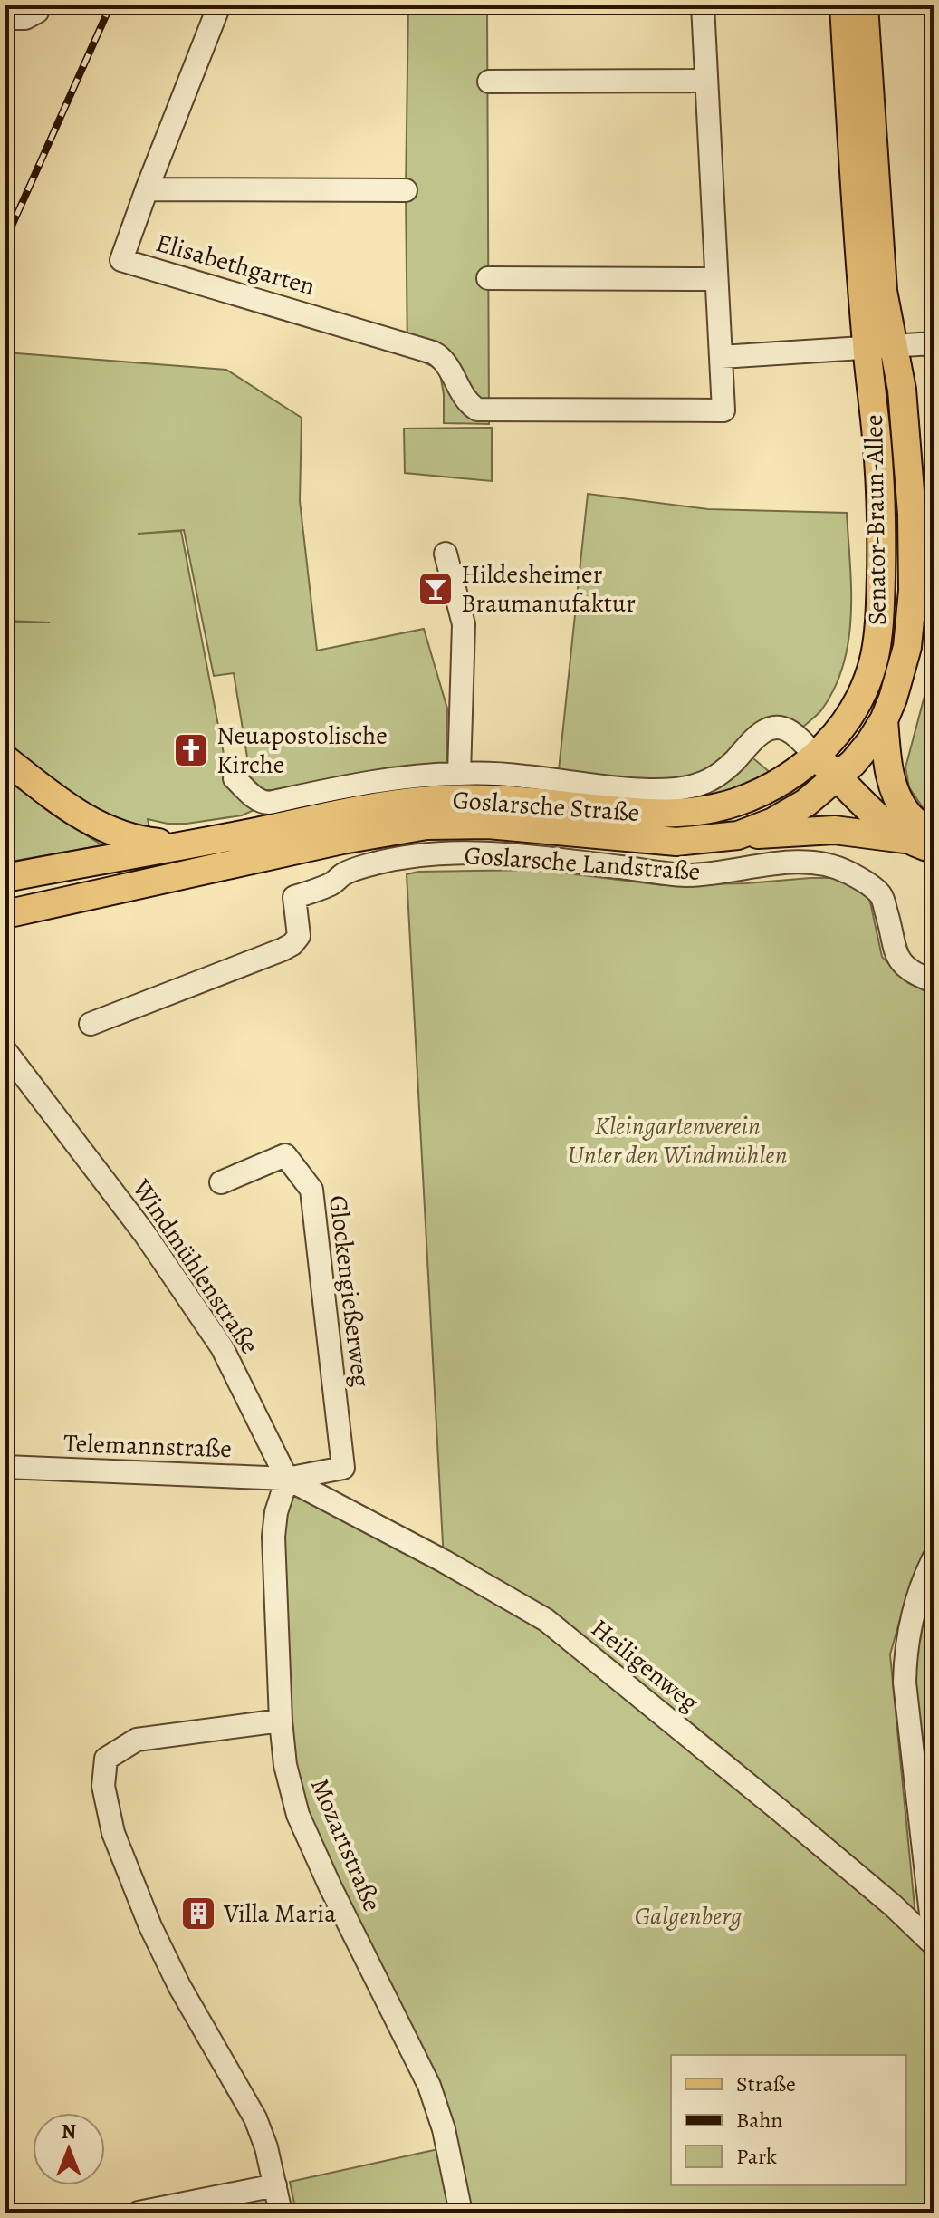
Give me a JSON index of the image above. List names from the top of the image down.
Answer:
{
  "streets": {
    "main road": ["Senator-Braun-Allee", "Goslarsche Straße", "Goslarsche Landstraße"],
    "street": [
      "Elisabethgarten",
      "Windmühlenstraße",
      "Glockengießerweg",
      "Telemannstraße",
      "Heiligenweg",
      "Mozartstraße"
    ]
  },
  "crossings": [
    ["Senator-Braun-Allee", "Goslarsche Straße"],
    ["Senator-Braun-Allee", "Goslarsche Landstraße"],
    ["Windmühlenstraße", "Glockengießerweg"],
    ["Windmühlenstraße", "Telemannstraße"],
    ["Windmühlenstraße", "Heiligenweg"],
    ["Windmühlenstraße", "Mozartstraße"],
    ["Glockengießerweg", "Telemannstraße"],
    ["Glockengießerweg", "Heiligenweg"],
    ["Glockengießerweg", "Mozartstraße"],
    ["Telemannstraße", "Heiligenweg"],
    ["Telemannstraße", "Mozartstraße"],
    ["Heiligenweg", "Mozartstraße"]
  ],
  "parks": ["Kleingartenverein Unter den Windmühlen", "Galgenberg"],
  "places": {
    "bar": ["Hildesheimer Braumanufaktur"],
    "church": ["Neuapostolische Kirche"],
    "building": ["Villa Maria"]
  },
  "legend": ["Straße", "Bahn", "Park"],
  "north": "top"
}
